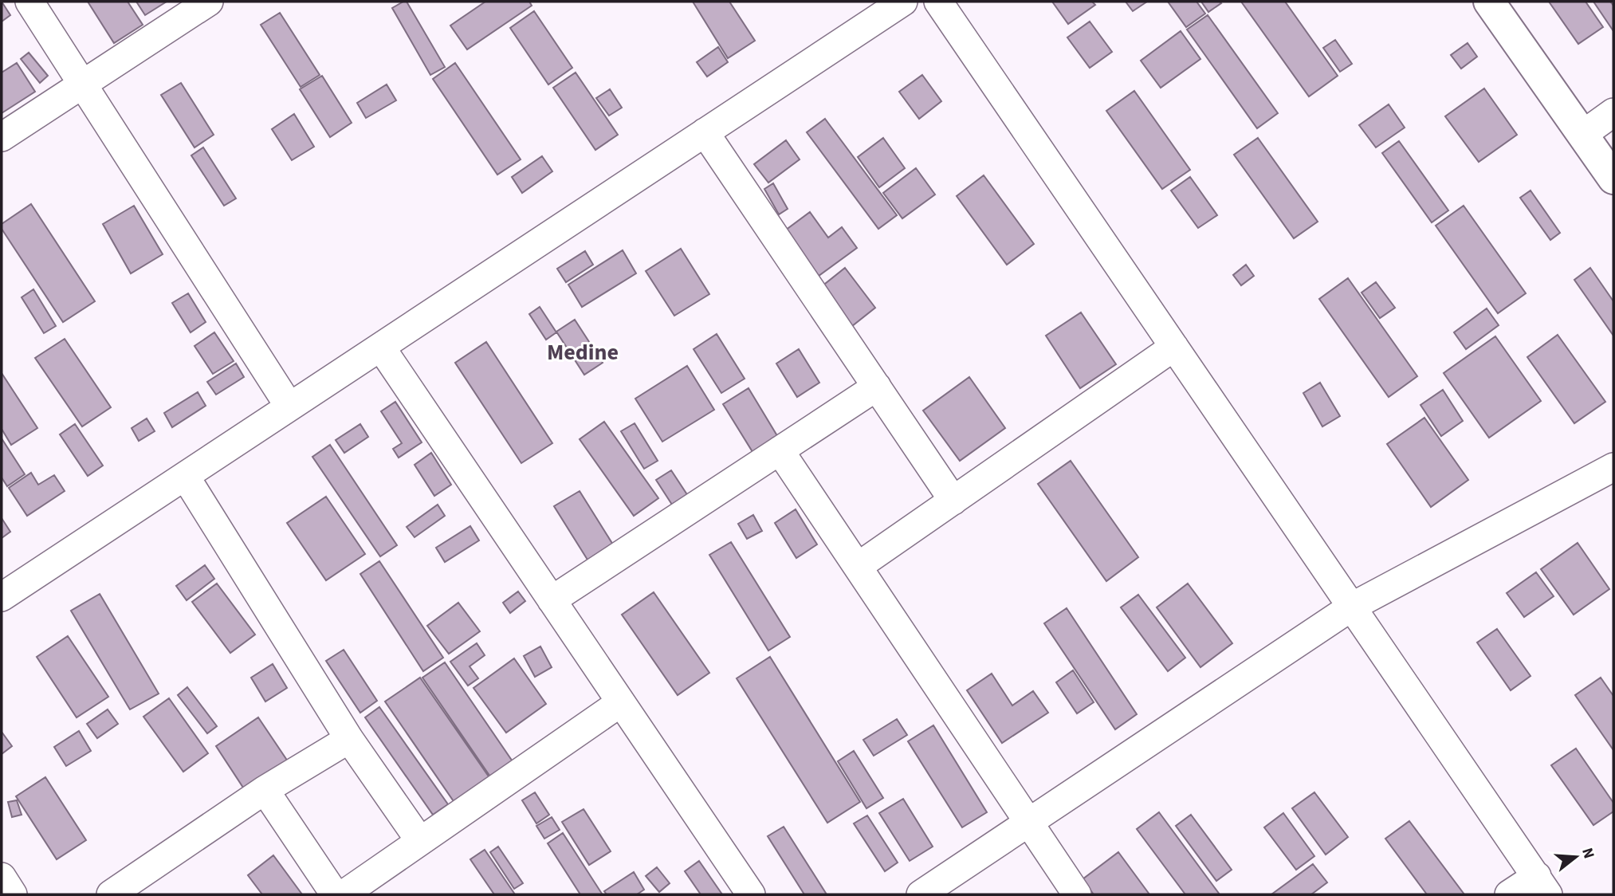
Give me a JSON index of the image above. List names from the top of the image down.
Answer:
{
  "districts": ["Medine"],
  "north": "right"
}
